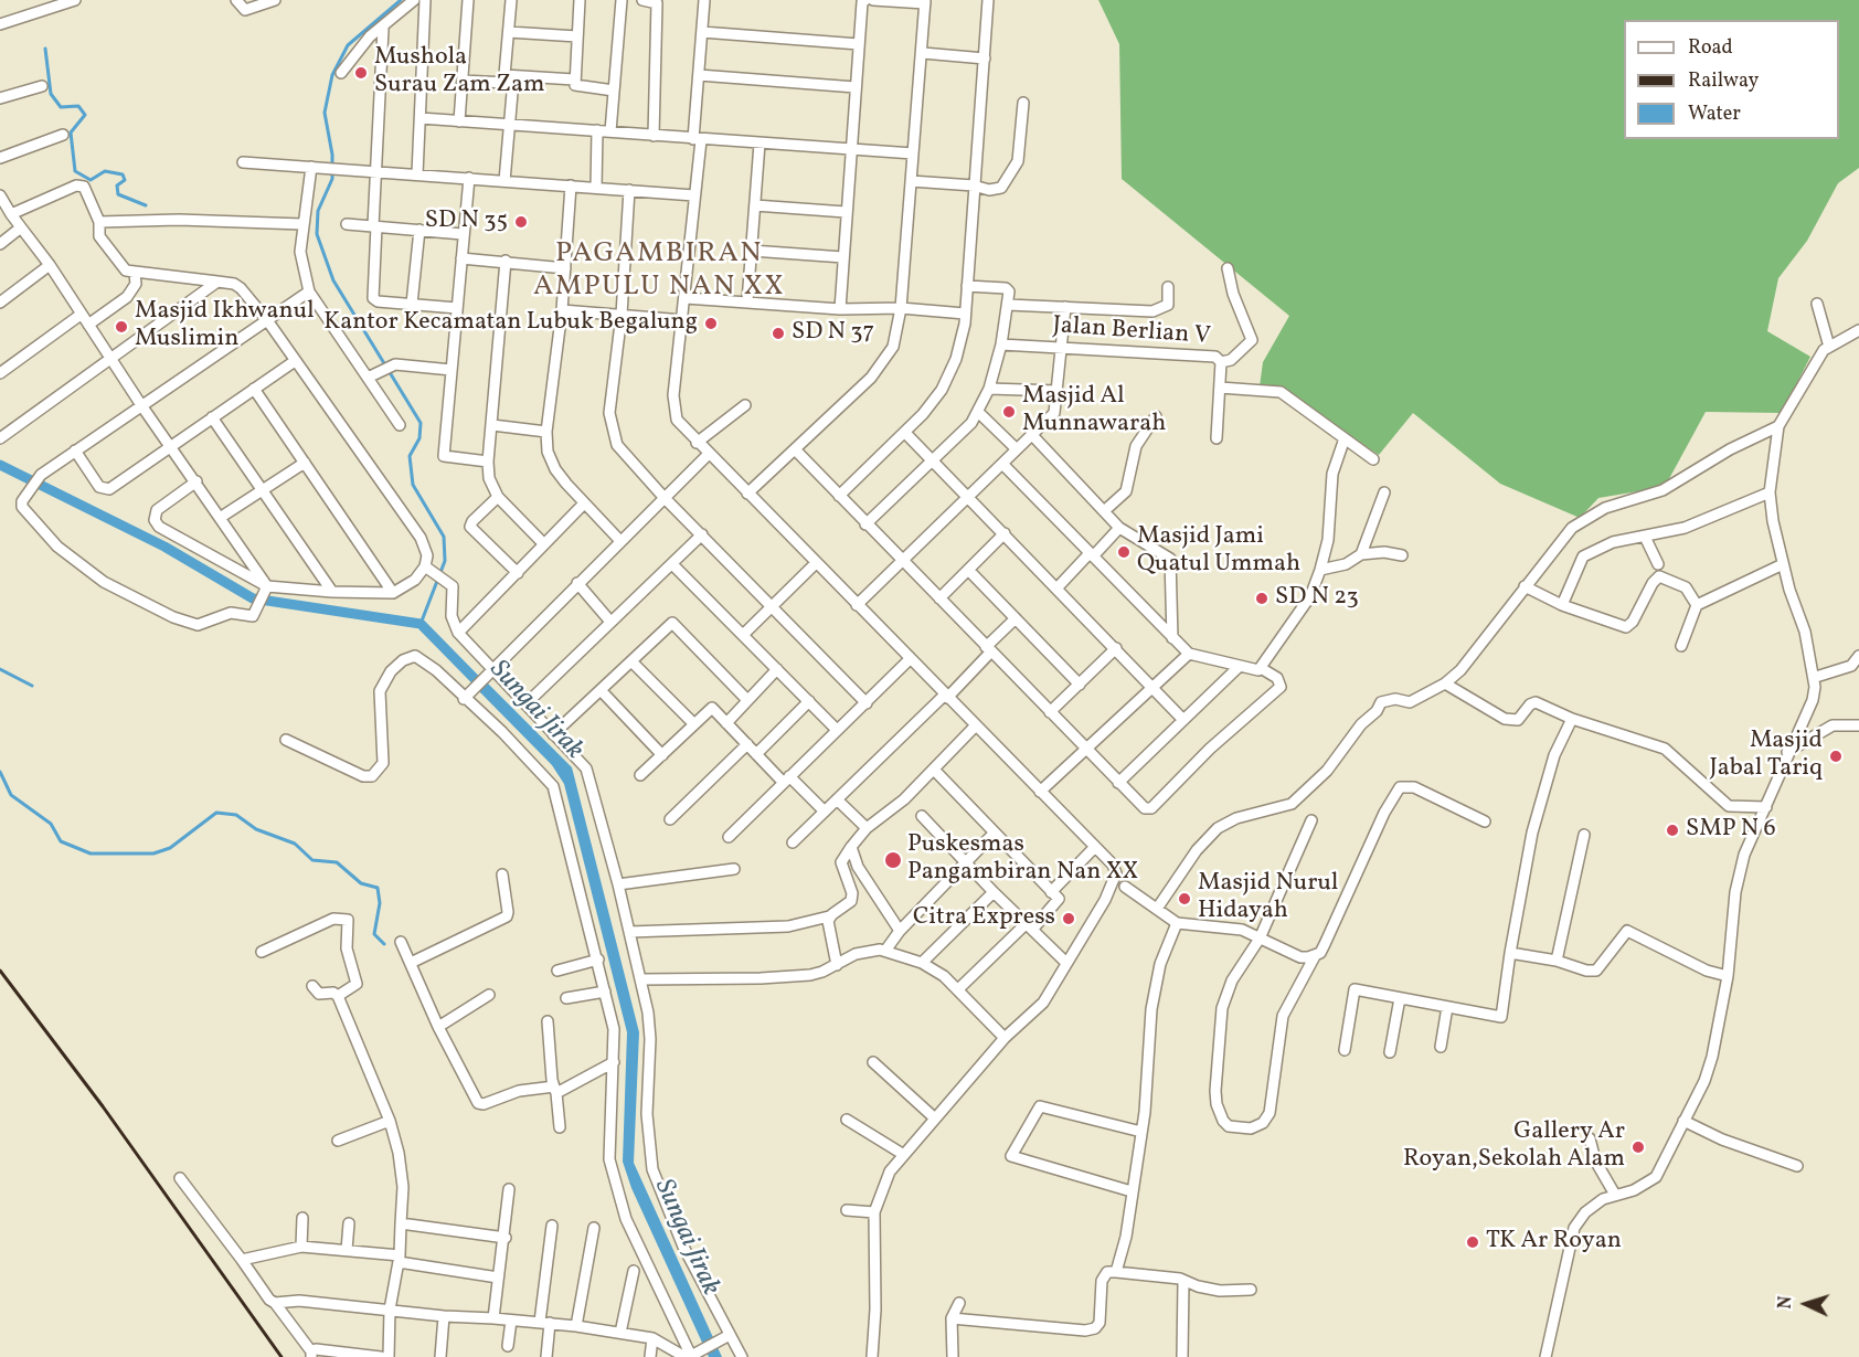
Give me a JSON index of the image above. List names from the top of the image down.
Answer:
{
  "streets": {
    "street": ["Jalan Berlian V"]
  },
  "districts": ["PAGAMBIRAN AMPULU NAN XX"],
  "water": ["Sungai Jirak"],
  "places": [
    "Mushola Surau Zam Zam",
    "SD N 35",
    "Kantor Kecamatan Lubuk Begalung",
    "Masjid Ikhwanul Muslimin",
    "SD N 37",
    "Masjid Al Munnawarah",
    "Masjid Jami Quatul Ummah",
    "SD N 23",
    "Masjid Jabal Tariq",
    "SMP N 6",
    "Puskesmas Pangambiran Nan XX",
    "Masjid Nurul Hidayah",
    "Citra Express",
    "Gallery Ar Royan,Sekolah Alam",
    "TK Ar Royan"
  ],
  "legend": ["Road", "Railway", "Water"],
  "north": "left"
}
